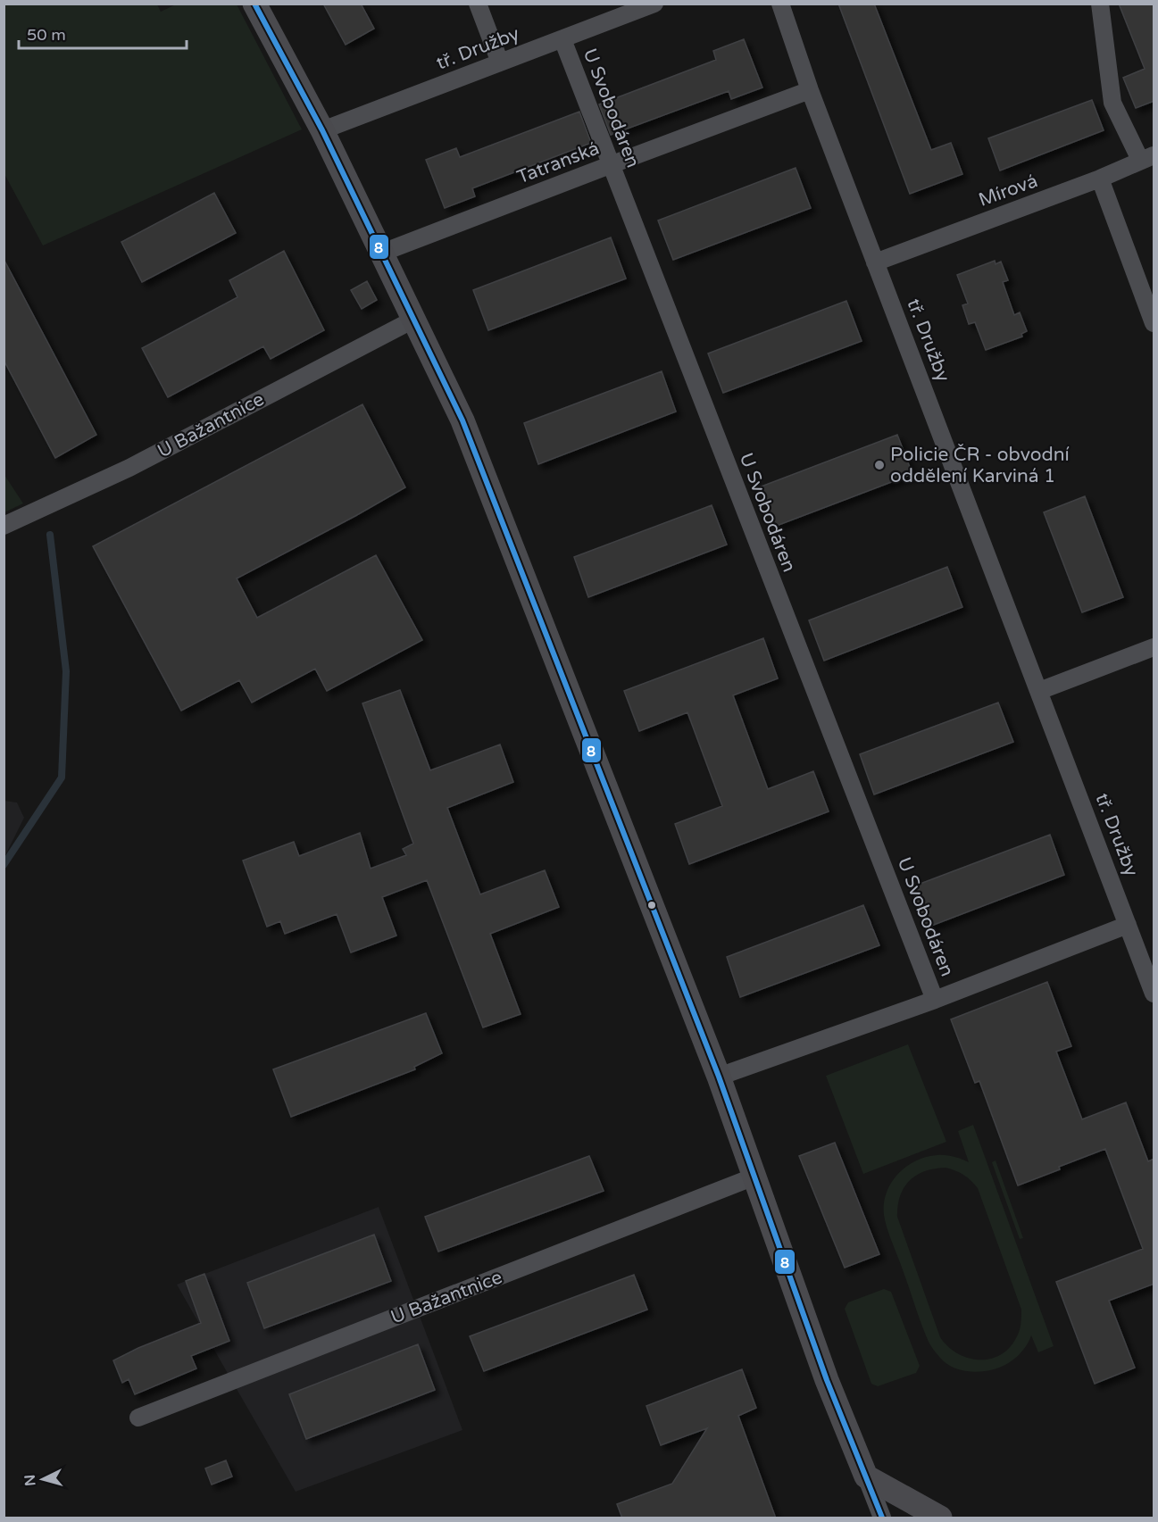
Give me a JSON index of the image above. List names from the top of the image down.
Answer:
{
  "streets": {
    "street": [
      "tř. Družby",
      "U Svobodáren",
      "Tatranská",
      "Mírová",
      "U Bažantnice"
    ]
  },
  "crossings": [
    ["tř. Družby", "U Svobodáren"],
    ["tř. Družby", "Tatranská"],
    ["tř. Družby", "Mírová"],
    ["U Svobodáren", "Tatranská"]
  ],
  "places": ["Policie ČR - obvodní oddělení Karviná 1"],
  "lines": ["transit line 8"],
  "scale_bar": "50 m",
  "north": "left"
}
